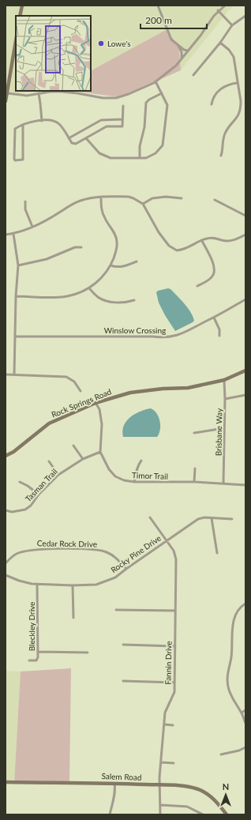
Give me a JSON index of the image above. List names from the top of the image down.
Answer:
{
  "streets": {
    "street": [
      "Winslow Crossing",
      "Rock Springs Road",
      "Brisbane Way",
      "Timor Trail",
      "Tasman Trail",
      "Cedar Rock Drive",
      "Rocky Pine Drive",
      "Bleckley Drive",
      "Fannin Drive",
      "Salem Road"
    ]
  },
  "crossings": [
    ["Rock Springs Road", "Brisbane Way"],
    ["Rock Springs Road", "Timor Trail"],
    ["Brisbane Way", "Timor Trail"],
    ["Timor Trail", "Tasman Trail"],
    ["Cedar Rock Drive", "Rocky Pine Drive"],
    ["Rocky Pine Drive", "Bleckley Drive"],
    ["Rocky Pine Drive", "Fannin Drive"],
    ["Fannin Drive", "Salem Road"]
  ],
  "places": ["Lowe's"],
  "scale_bar": "200 m",
  "north": "top"
}
